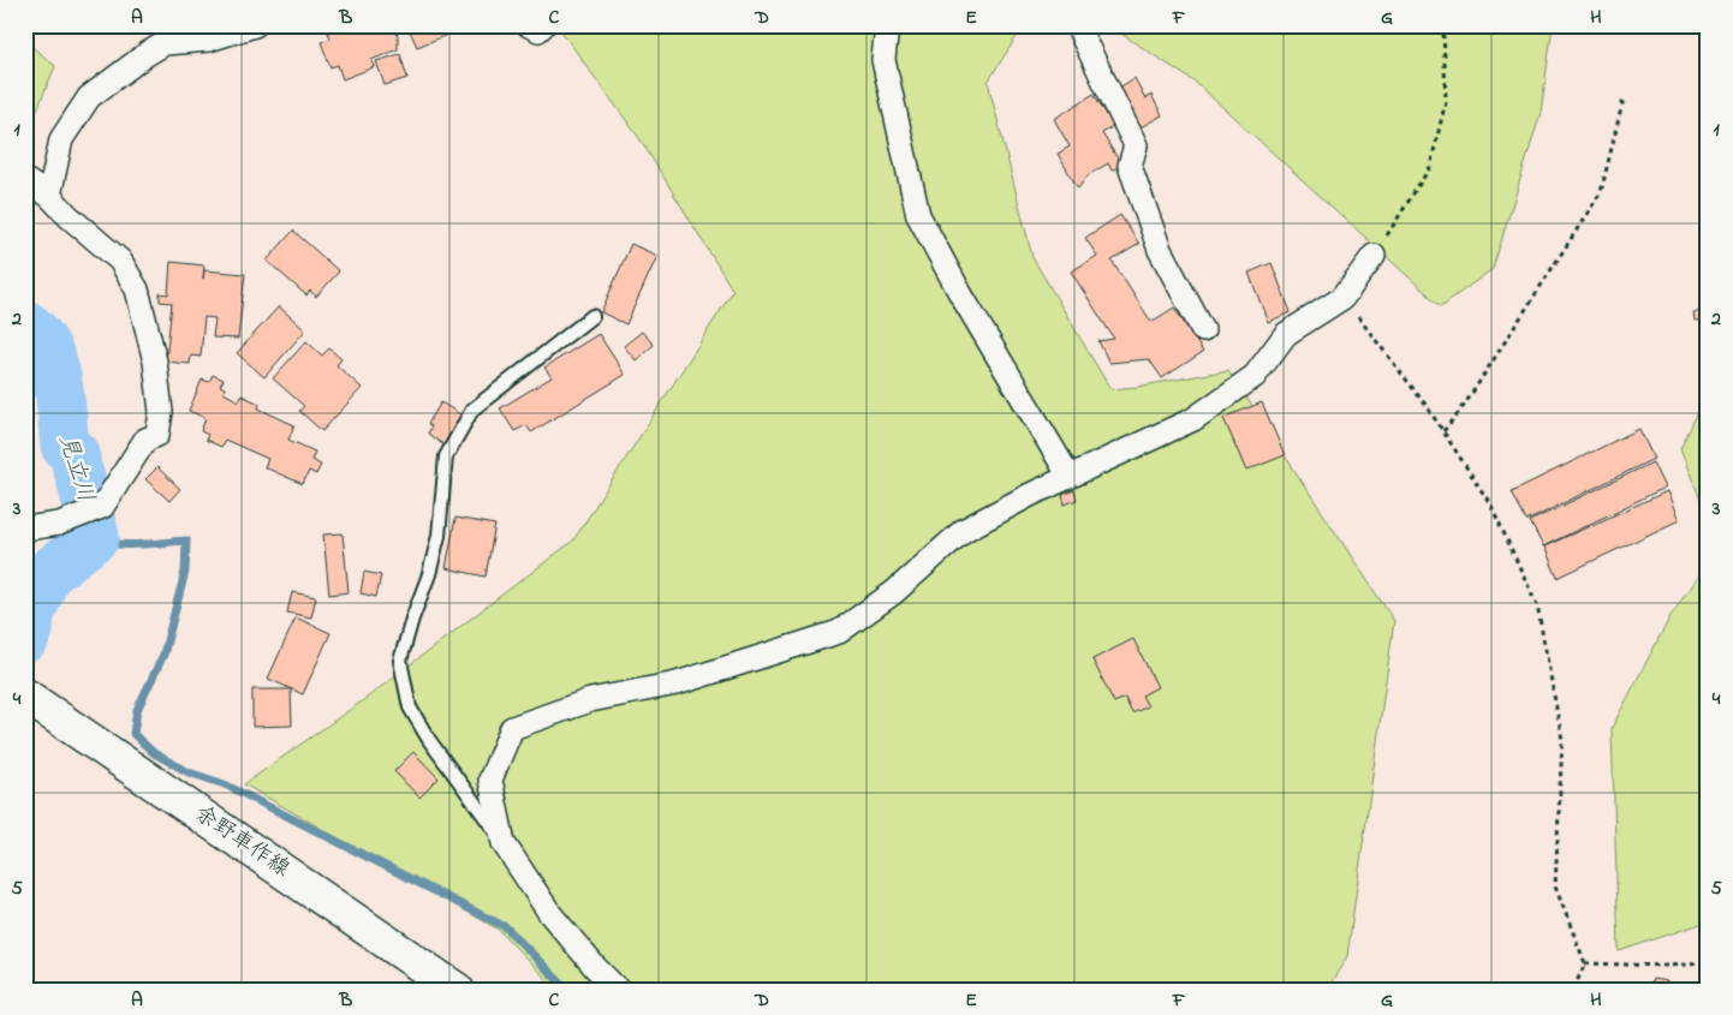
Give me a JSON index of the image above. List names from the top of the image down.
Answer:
{
  "streets": {
    "main road": ["余野車作線"]
  },
  "water": ["見立川"],
  "grid": {
    "columns": [
      "A",
      "B",
      "C",
      "D",
      "E",
      "F",
      "G",
      "H"
    ],
    "rows": [
      "1",
      "2",
      "3",
      "4",
      "5"
    ]
  }
}
